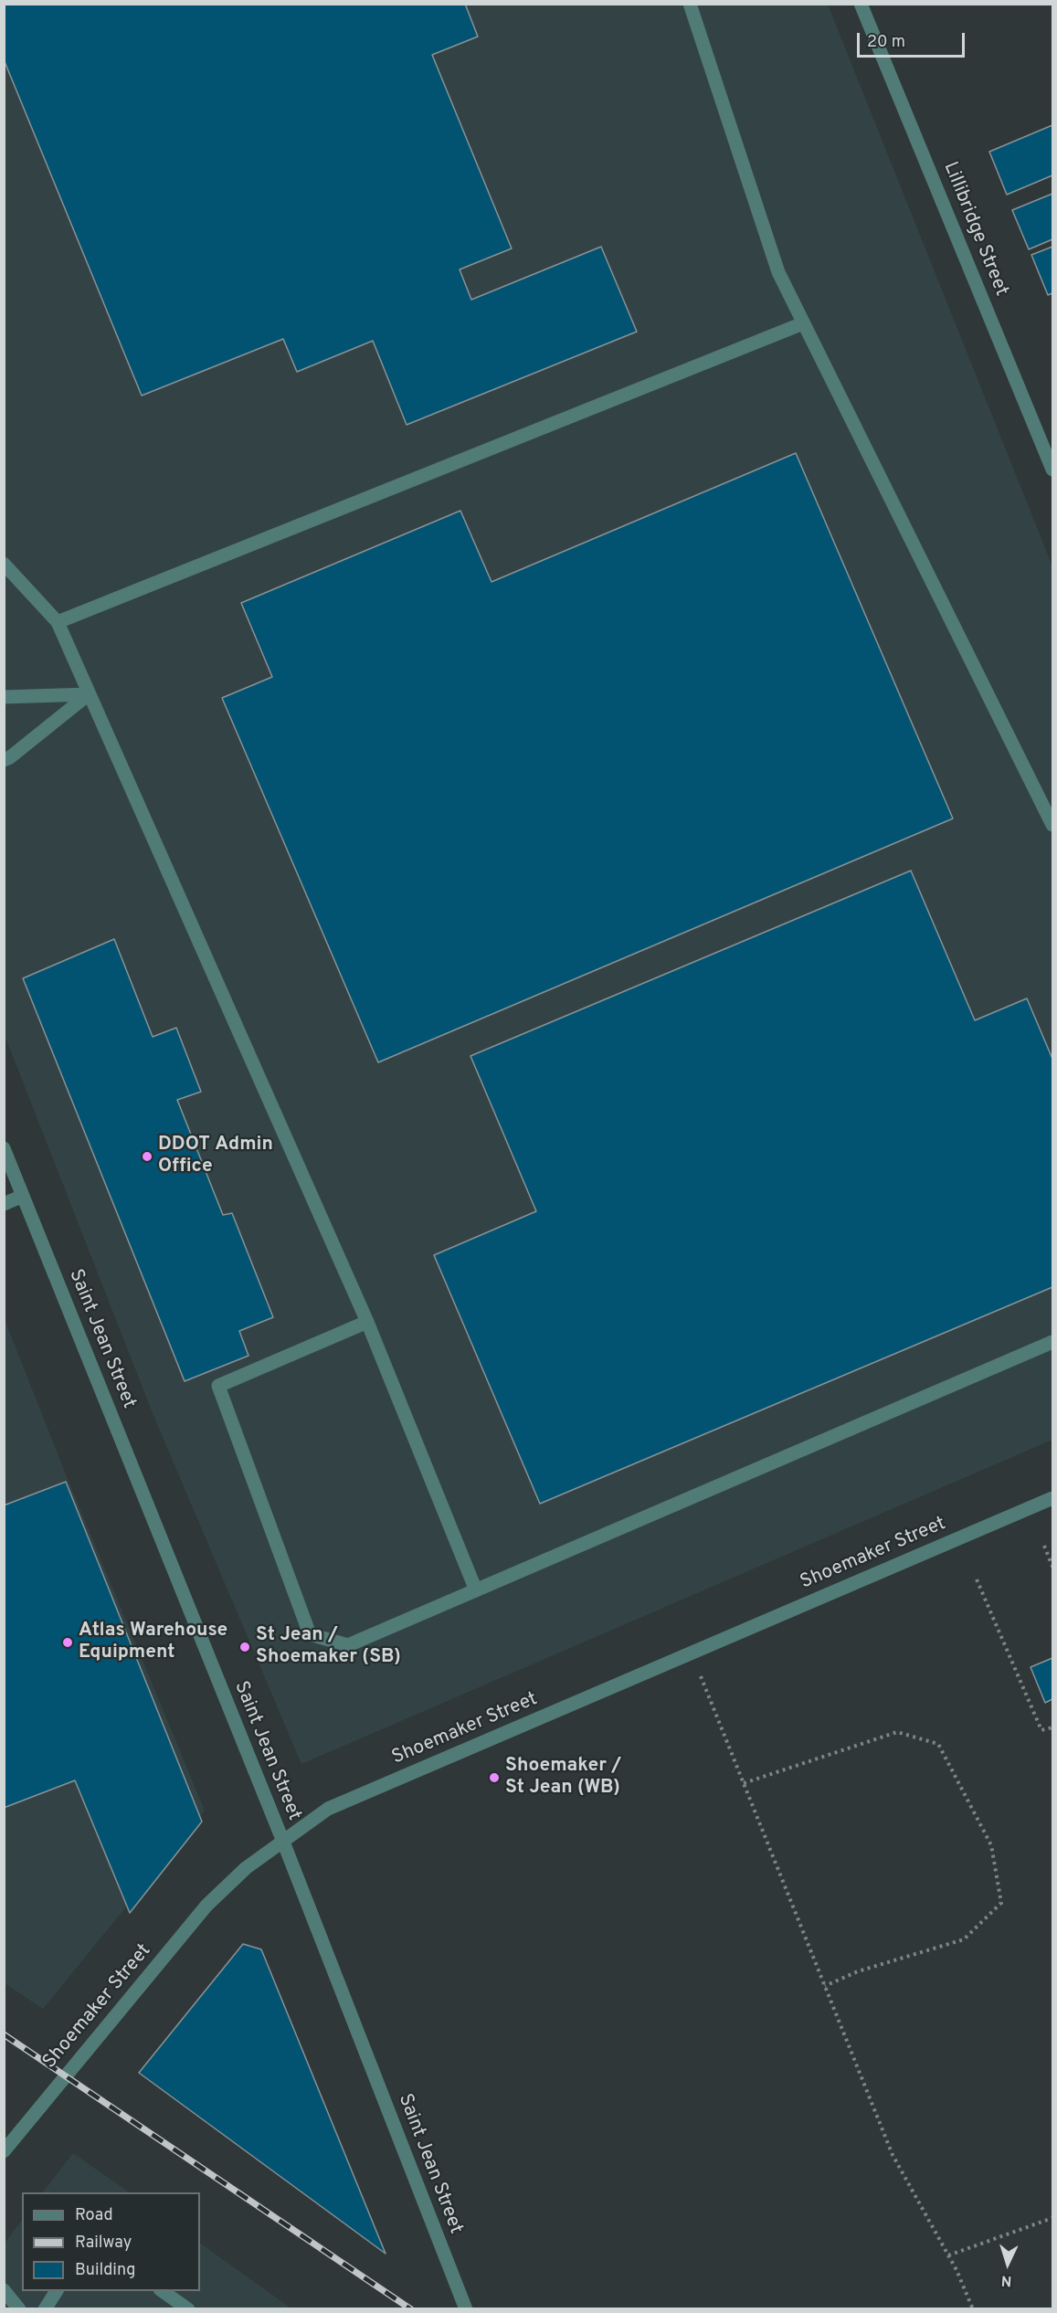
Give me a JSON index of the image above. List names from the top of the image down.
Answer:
{
  "streets": {
    "street": ["Lillibridge Street", "Saint Jean Street", "Shoemaker Street"]
  },
  "crossings": [
    ["Saint Jean Street", "Shoemaker Street"]
  ],
  "places": [
    "DDOT Admin Office",
    "Atlas Warehouse Equipment",
    "St Jean / Shoemaker (SB)",
    "Shoemaker / St Jean (WB)"
  ],
  "legend": ["Road", "Railway", "Building"],
  "scale_bar": "20 m",
  "north": "bottom"
}
